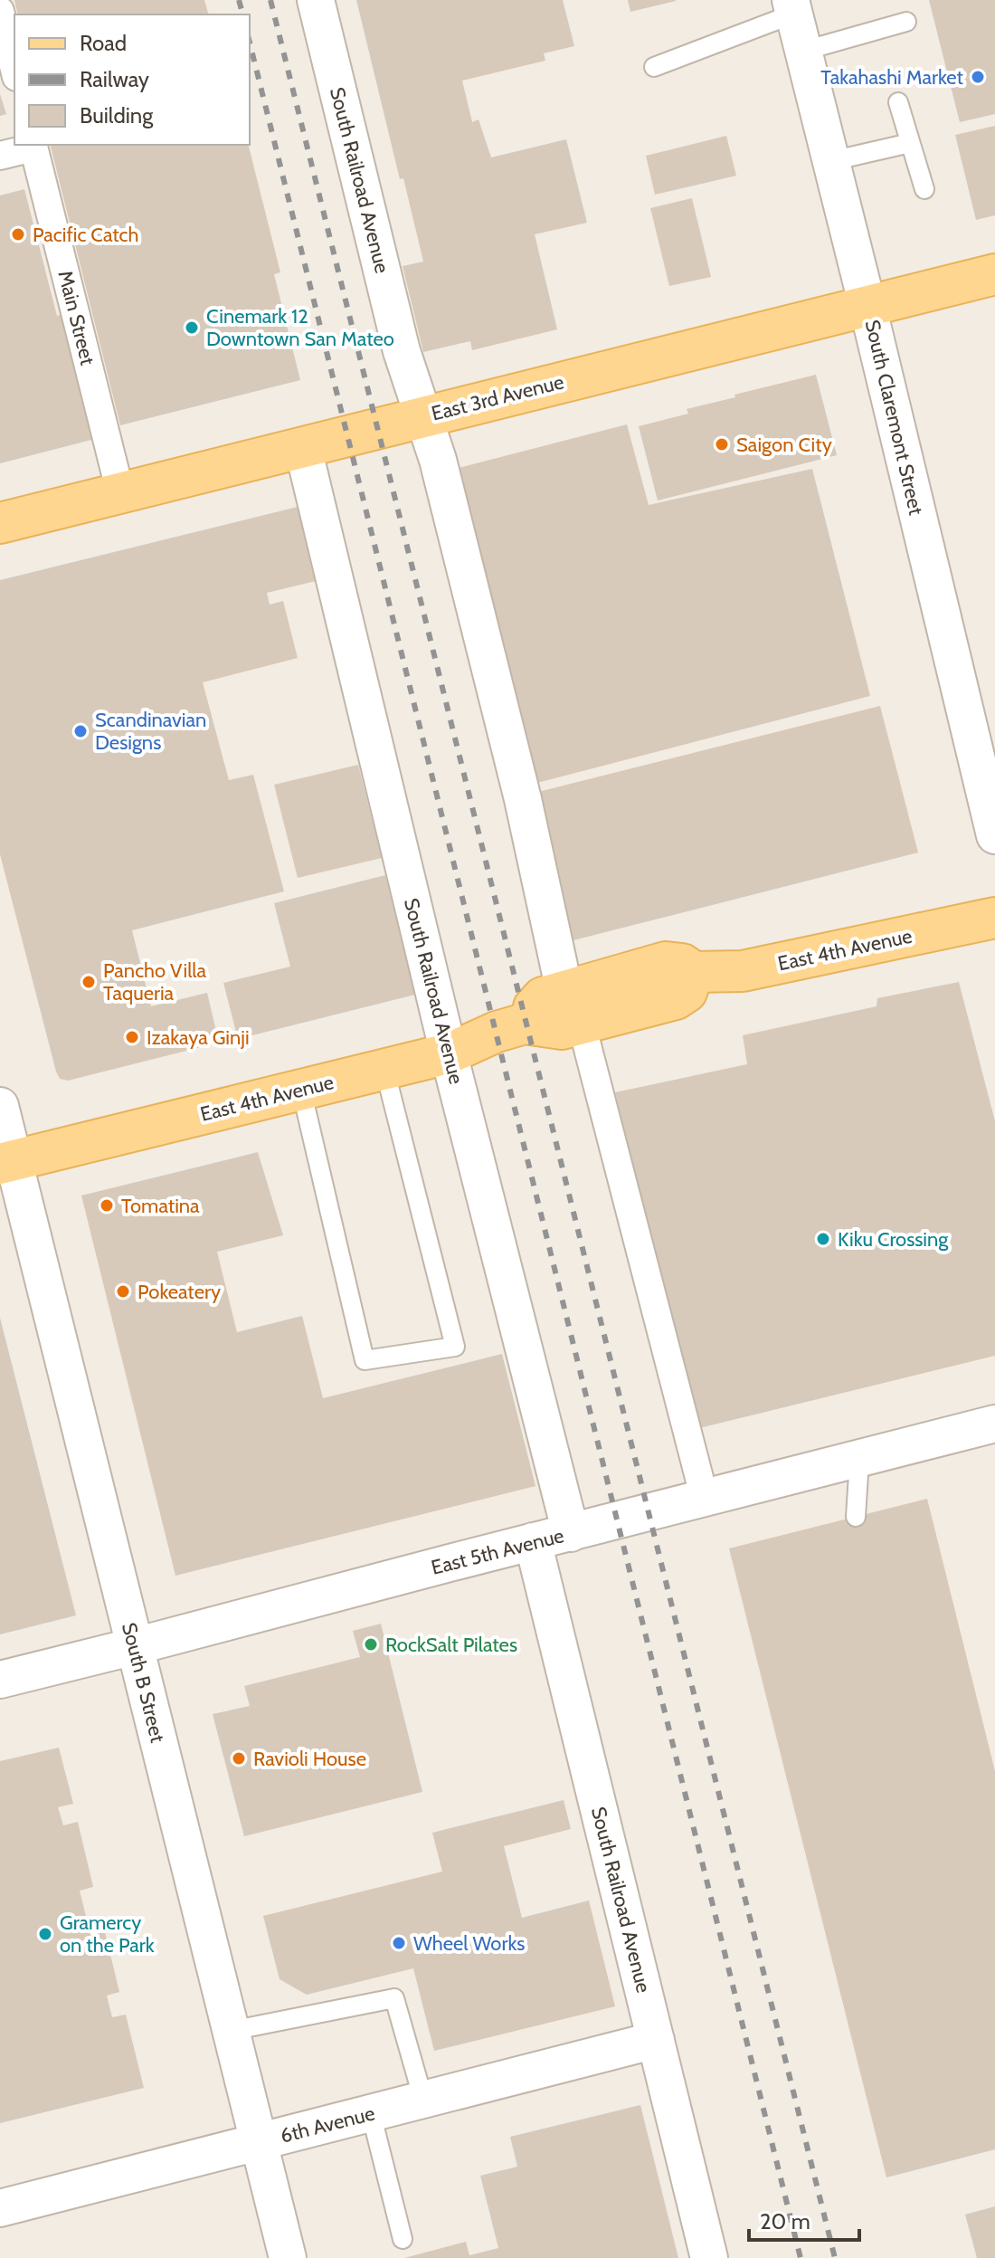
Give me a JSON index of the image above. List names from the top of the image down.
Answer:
{
  "streets": {
    "main road": ["East 3rd Avenue", "East 4th Avenue"],
    "street": [
      "South Railroad Avenue",
      "Main Street",
      "South Claremont Street",
      "East 5th Avenue",
      "South B Street",
      "6th Avenue"
    ]
  },
  "crossings": [
    ["South Railroad Avenue", "East 3rd Avenue"],
    ["South Railroad Avenue", "East 4th Avenue"],
    ["South Railroad Avenue", "East 5th Avenue"],
    ["South Railroad Avenue", "6th Avenue"],
    ["Main Street", "East 3rd Avenue"],
    ["East 3rd Avenue", "South Claremont Street"],
    ["East 4th Avenue", "South B Street"],
    ["East 5th Avenue", "South B Street"],
    ["South B Street", "6th Avenue"]
  ],
  "places": [
    "Takahashi Market",
    "Pacific Catch",
    "Cinemark 12 Downtown San Mateo",
    "Saigon City",
    "Scandinavian Designs",
    "Pancho Villa Taqueria",
    "Izakaya Ginji",
    "Tomatina",
    "Kiku Crossing",
    "Pokeatery",
    "RockSalt Pilates",
    "Ravioli House",
    "Gramercy on the Park",
    "Wheel Works"
  ],
  "legend": ["Road", "Railway", "Building"],
  "scale_bar": "20 m"
}
